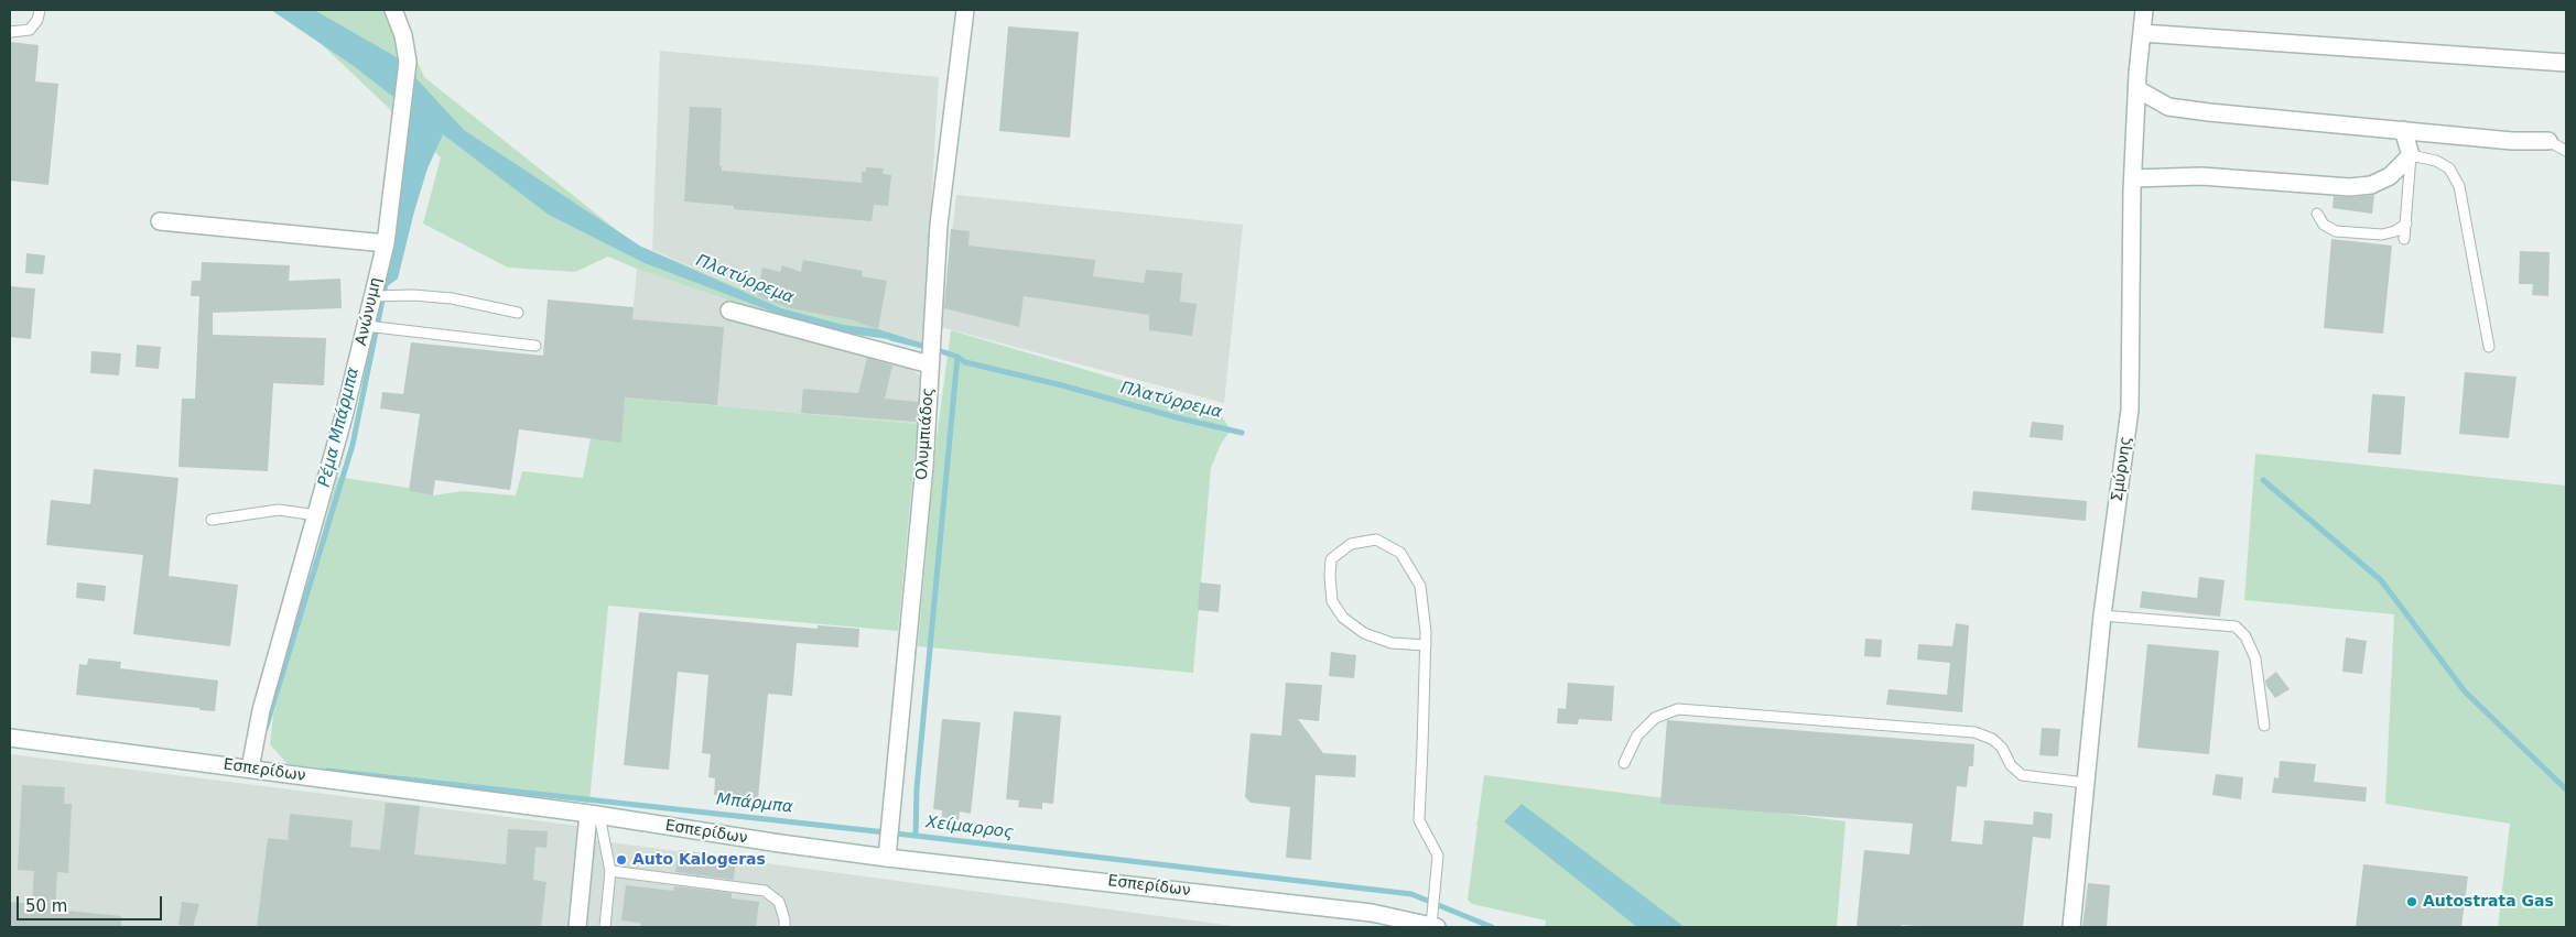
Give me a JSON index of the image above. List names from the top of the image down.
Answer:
{
  "streets": {
    "street": [
      "Ανώνυμη",
      "Ολυμπιάδος",
      "Σμύρνης",
      "Εσπερίδων"
    ]
  },
  "crossings": [
    ["Ανώνυμη", "Εσπερίδων"],
    ["Ολυμπιάδος", "Εσπερίδων"]
  ],
  "water": [
    "Πλατύρρεμα",
    "Ρέμα Μπάρμπα",
    "Μπάρμπα",
    "Χείμαρρος"
  ],
  "places": ["Auto Kalogeras", "Autostrata Gas"],
  "scale_bar": "50 m"
}
